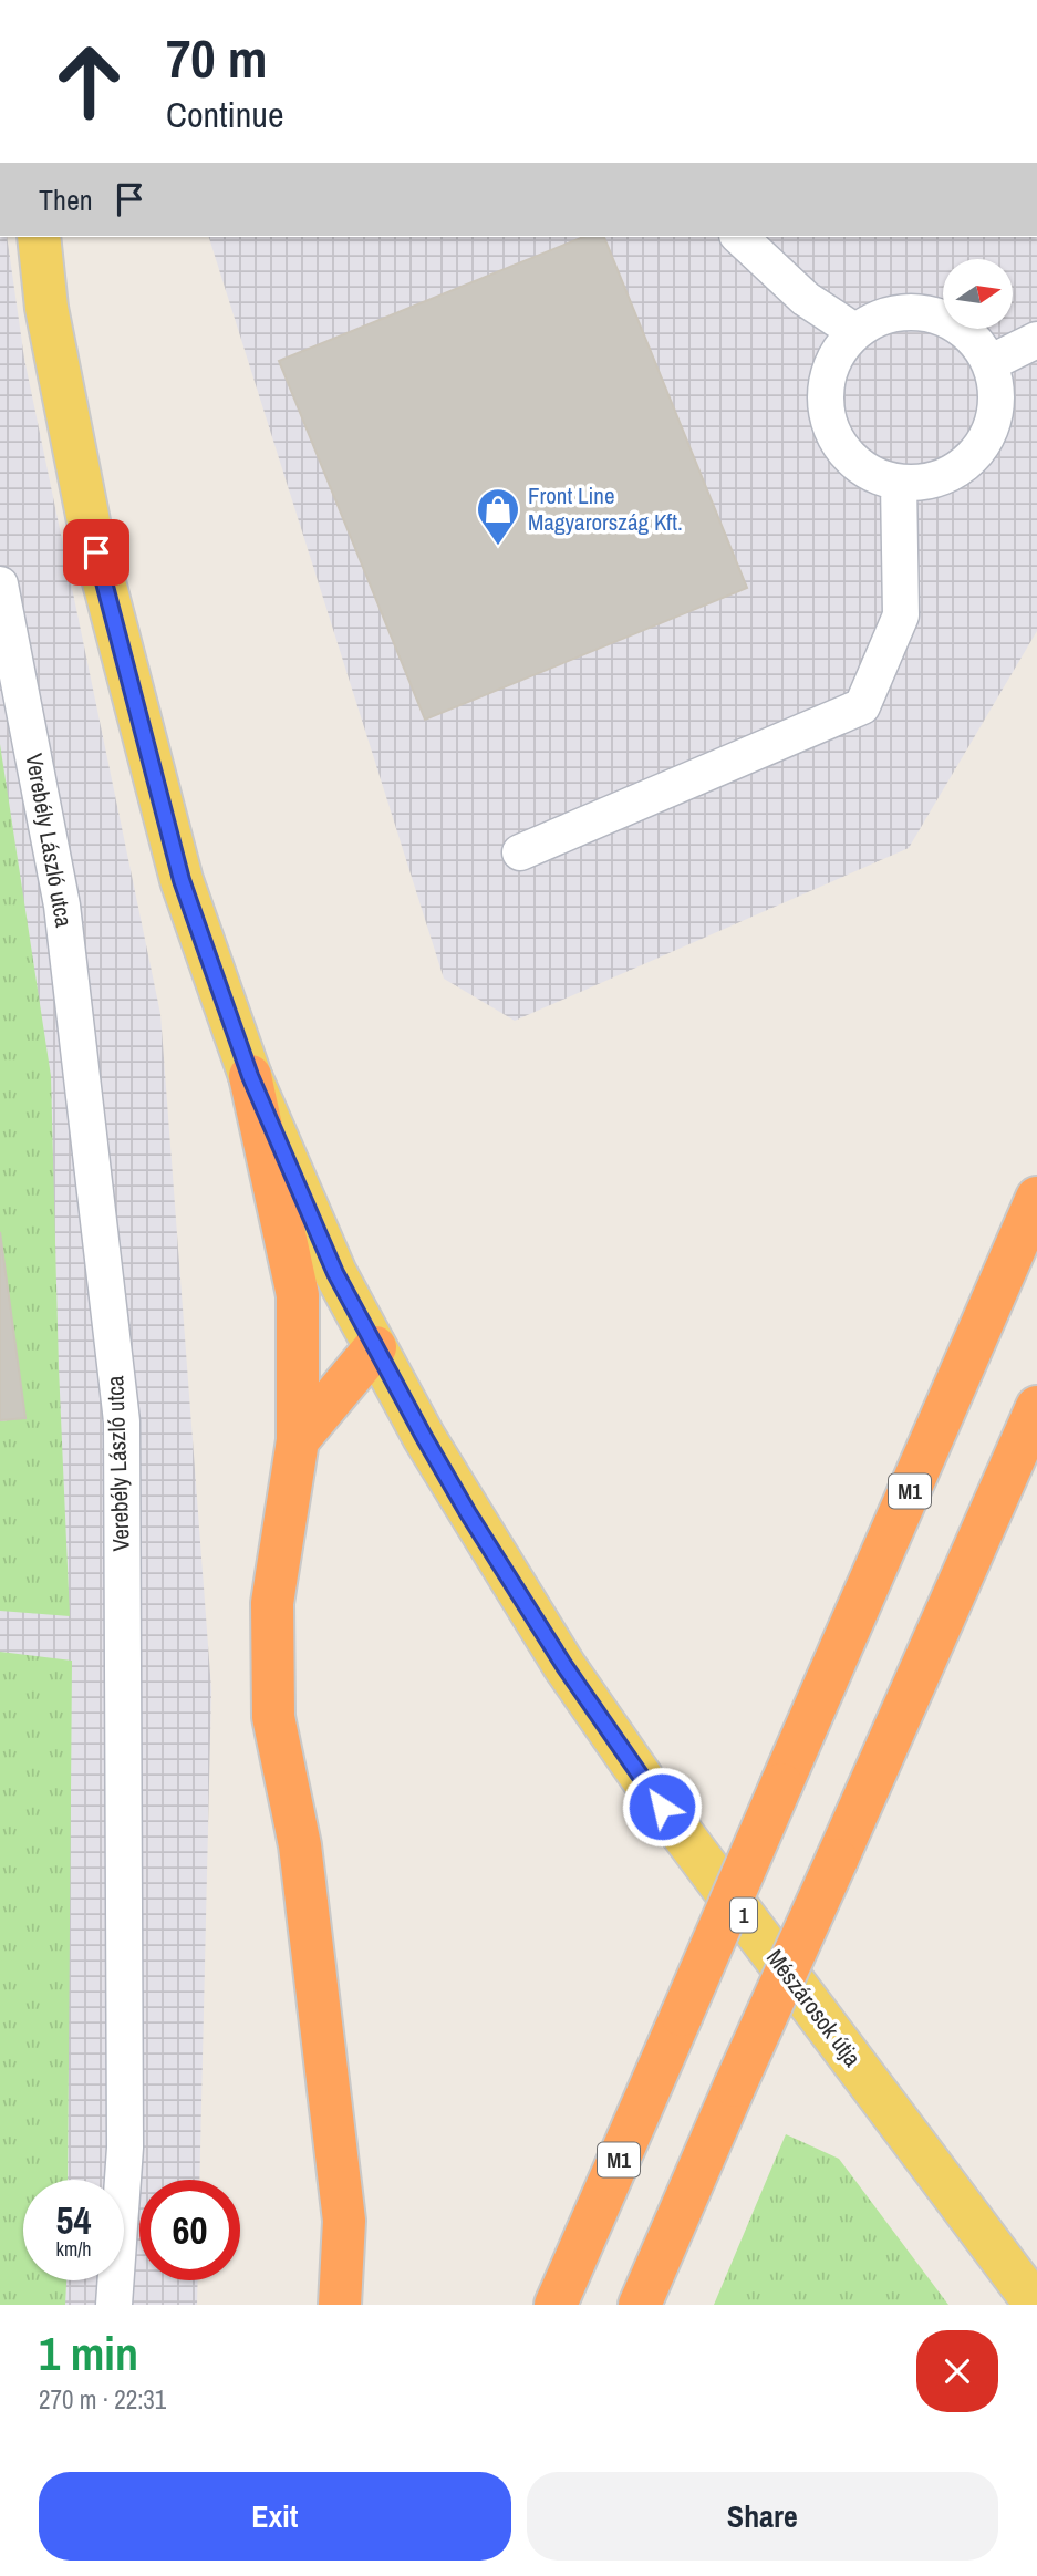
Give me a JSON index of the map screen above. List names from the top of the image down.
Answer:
{
  "streets": {
    "highway": ["M1"],
    "main road": ["1", "Mészárosok útja"],
    "street": ["Verebély László utca"]
  },
  "crossings": [
    ["1", "Mészárosok útja"]
  ],
  "places": {
    "shop": ["Front Line Magyarország Kft."]
  },
  "north": "right",
  "page": {
    "turn": ["70 m", "Continue"],
    "then": "Then",
    "speed": "54 km/h",
    "limit": "60",
    "heading": ["1 min", "270 m · 22:31"],
    "buttons": ["Exit", "Share"]
  }
}
